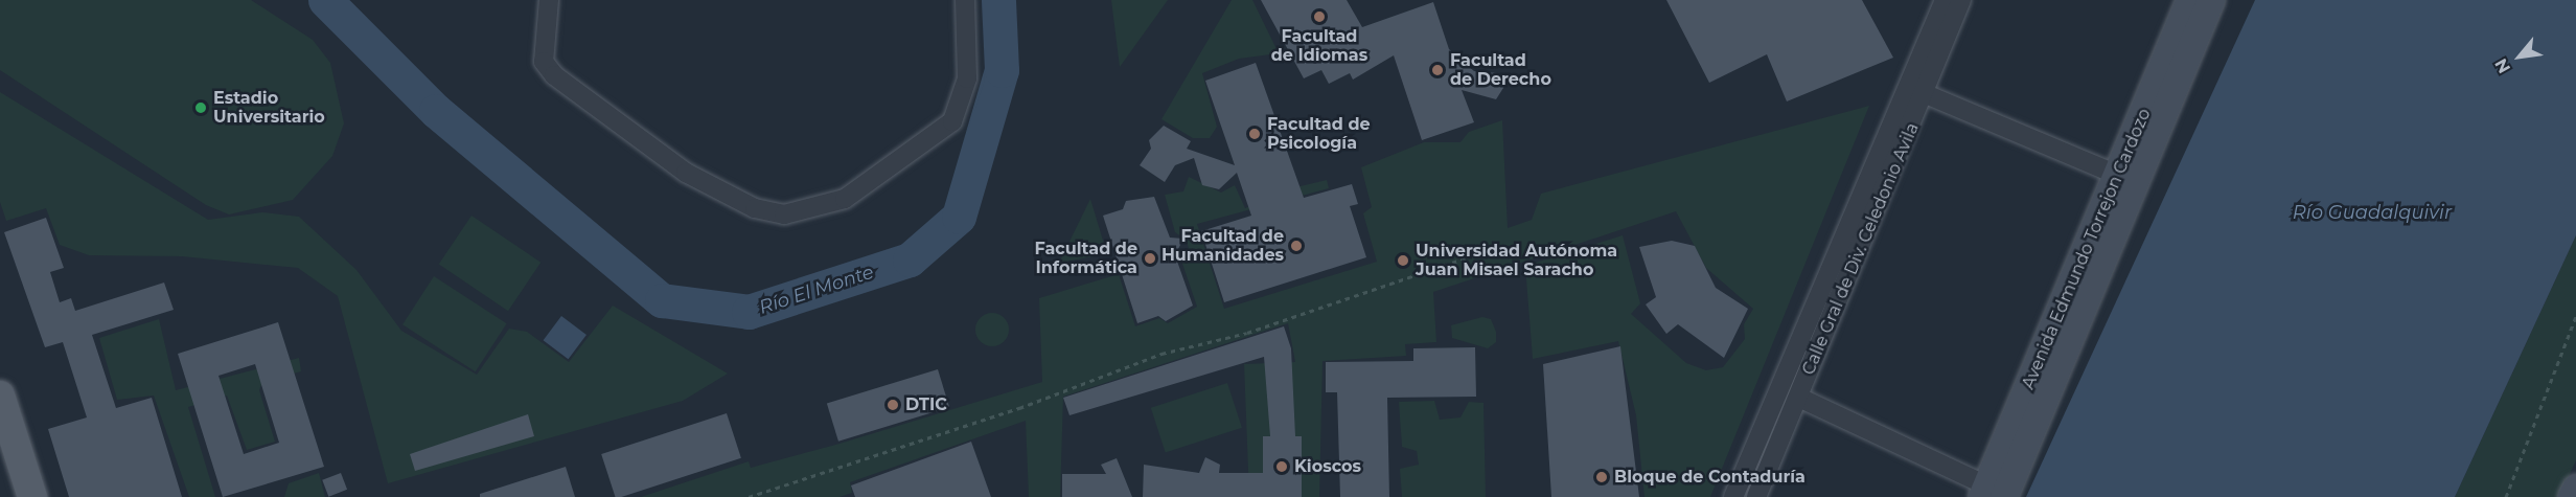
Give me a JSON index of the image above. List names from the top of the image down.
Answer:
{
  "streets": {
    "street": ["Calle Gral de Div. Celedonio Avila", "Avenida Edmundo Torrejon Cardozo"]
  },
  "water": ["Río Guadalquivir", "Río El Monte"],
  "places": [
    "Facultad de Idiomas",
    "Facultad de Derecho",
    "Estadio Universitario",
    "Facultad de Psicología",
    "Facultad de Humanidades",
    "Facultad de Informática",
    "Universidad Autónoma Juan Misael Saracho",
    "DTIC",
    "Kioscos",
    "Bloque de Contaduría"
  ],
  "north": "bottom left"
}
